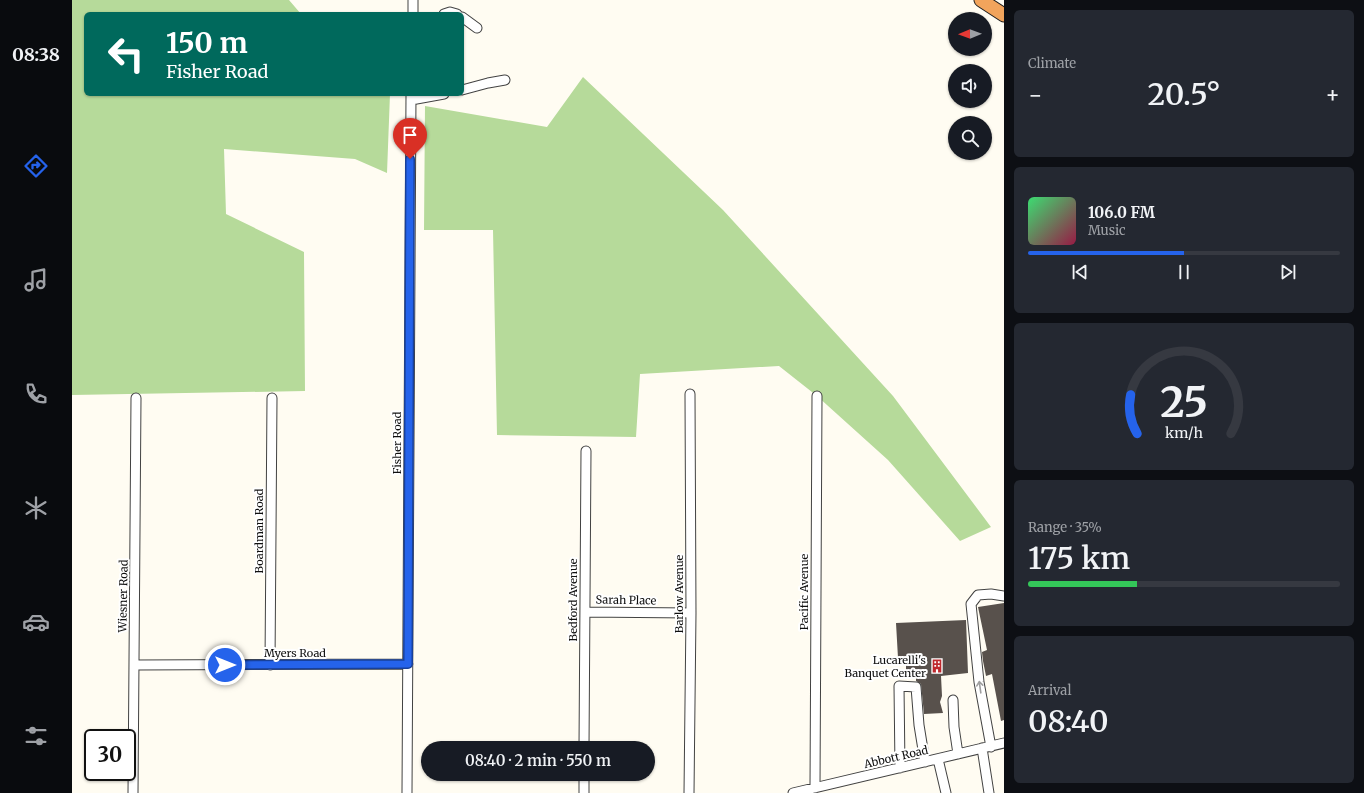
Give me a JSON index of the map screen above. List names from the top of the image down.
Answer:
{
  "streets": {
    "street": [
      "Fisher Road",
      "Boardman Road",
      "Pacific Avenue",
      "Barlow Avenue",
      "Wiesner Road",
      "Bedford Avenue",
      "Sarah Place",
      "Myers Road",
      "Abbott Road"
    ]
  },
  "crossings": [
    ["Fisher Road", "Myers Road"],
    ["Boardman Road", "Myers Road"],
    ["Pacific Avenue", "Abbott Road"],
    ["Barlow Avenue", "Sarah Place"],
    ["Wiesner Road", "Myers Road"],
    ["Bedford Avenue", "Sarah Place"]
  ],
  "places": {
    "building": ["Lucarelli's Banquet Center"]
  },
  "north": "left",
  "page": {
    "tabs": "08:38",
    "tile": [
      "Climate",
      ["Range · 35%", "175 km"],
      ["Arrival", "08:40"]
    ],
    "turn": ["150 m", "Fisher Road"],
    "heat": ["−", "20.5°", "+"],
    "song": ["106.0 FM", "Music"],
    "limit": "30",
    "trip": "08:40 · 2 min · 550 m",
    "gauge": ["25", "km/h"]
  }
}
